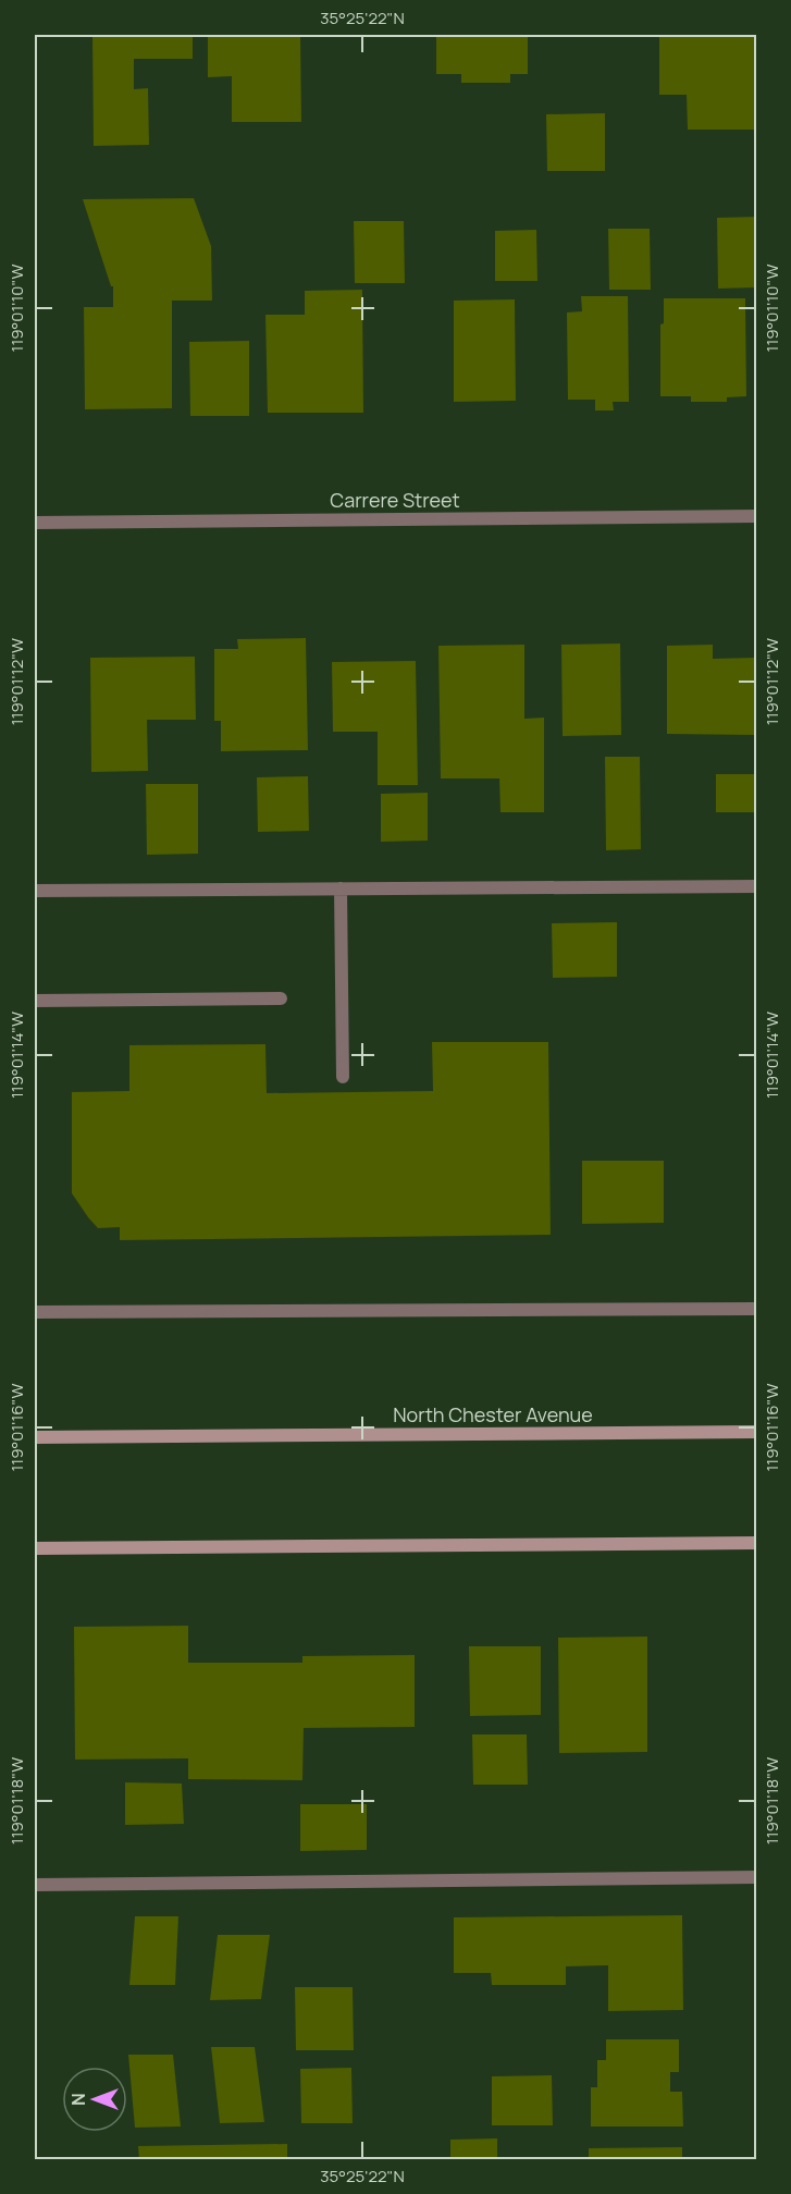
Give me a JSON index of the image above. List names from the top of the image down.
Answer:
{
  "streets": {
    "main road": ["North Chester Avenue"],
    "street": ["Carrere Street"]
  },
  "north": "left",
  "coordinates": [
    "35°25'22\"N",
    "119°01'10\"W",
    "119°01'12\"W",
    "119°01'14\"W",
    "119°01'16\"W",
    "119°01'18\"W"
  ]
}
